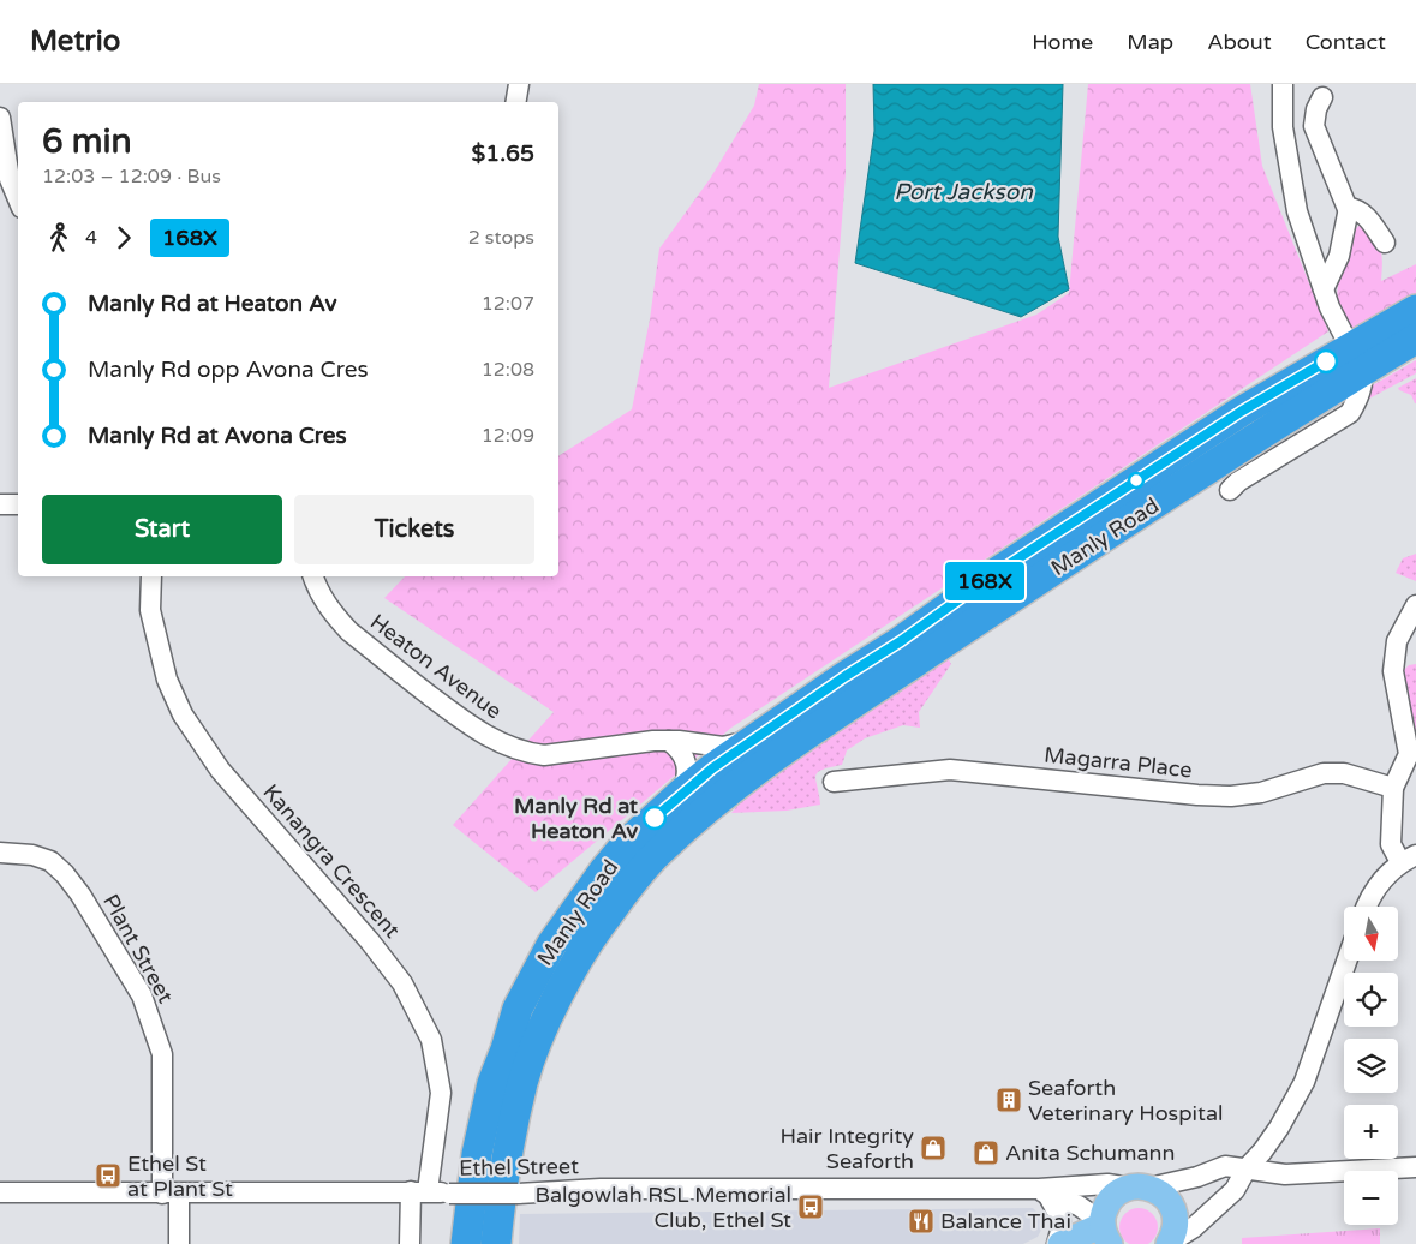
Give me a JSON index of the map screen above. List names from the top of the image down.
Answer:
{
  "streets": {
    "highway": ["Manly Road"],
    "street": [
      "Heaton Avenue",
      "Magarra Place",
      "Kanangra Crescent",
      "Plant Street",
      "Ethel Street"
    ]
  },
  "crossings": [
    ["Manly Road", "Heaton Avenue"],
    ["Kanangra Crescent", "Ethel Street"],
    ["Plant Street", "Ethel Street"]
  ],
  "water": ["Port Jackson"],
  "places": {
    "other": ["Manly Rd at Heaton Av"],
    "building": ["Seaforth Veterinary Hospital"],
    "shop": ["Hair Integrity Seaforth", "Anita Schumann"],
    "bus stop": ["Ethel St at Plant St", "Balgowlah RSL Memorial Club, Ethel St"],
    "restaurant": ["Balance Thai"]
  },
  "lines": ["bus line 168X"],
  "north": "bottom",
  "page": {
    "header": "Metrio",
    "nav": [
      "Home",
      "Map",
      "About",
      "Contact"
    ],
    "on_map": "168X",
    "heading": ["6 min", "12:03 – 12:09 · Bus", "$1.65"],
    "legs": ["4", "168X", "2 stops"],
    "list": [
      {
        "name": "Manly Rd at Heaton Av",
        "value": "12:07"
      },
      {
        "name": "Manly Rd opp Avona Cres",
        "value": "12:08"
      },
      {
        "name": "Manly Rd at Avona Cres",
        "value": "12:09"
      }
    ],
    "buttons": ["Start", "Tickets"],
    "map_buttons": ["+", "−"]
  }
}
